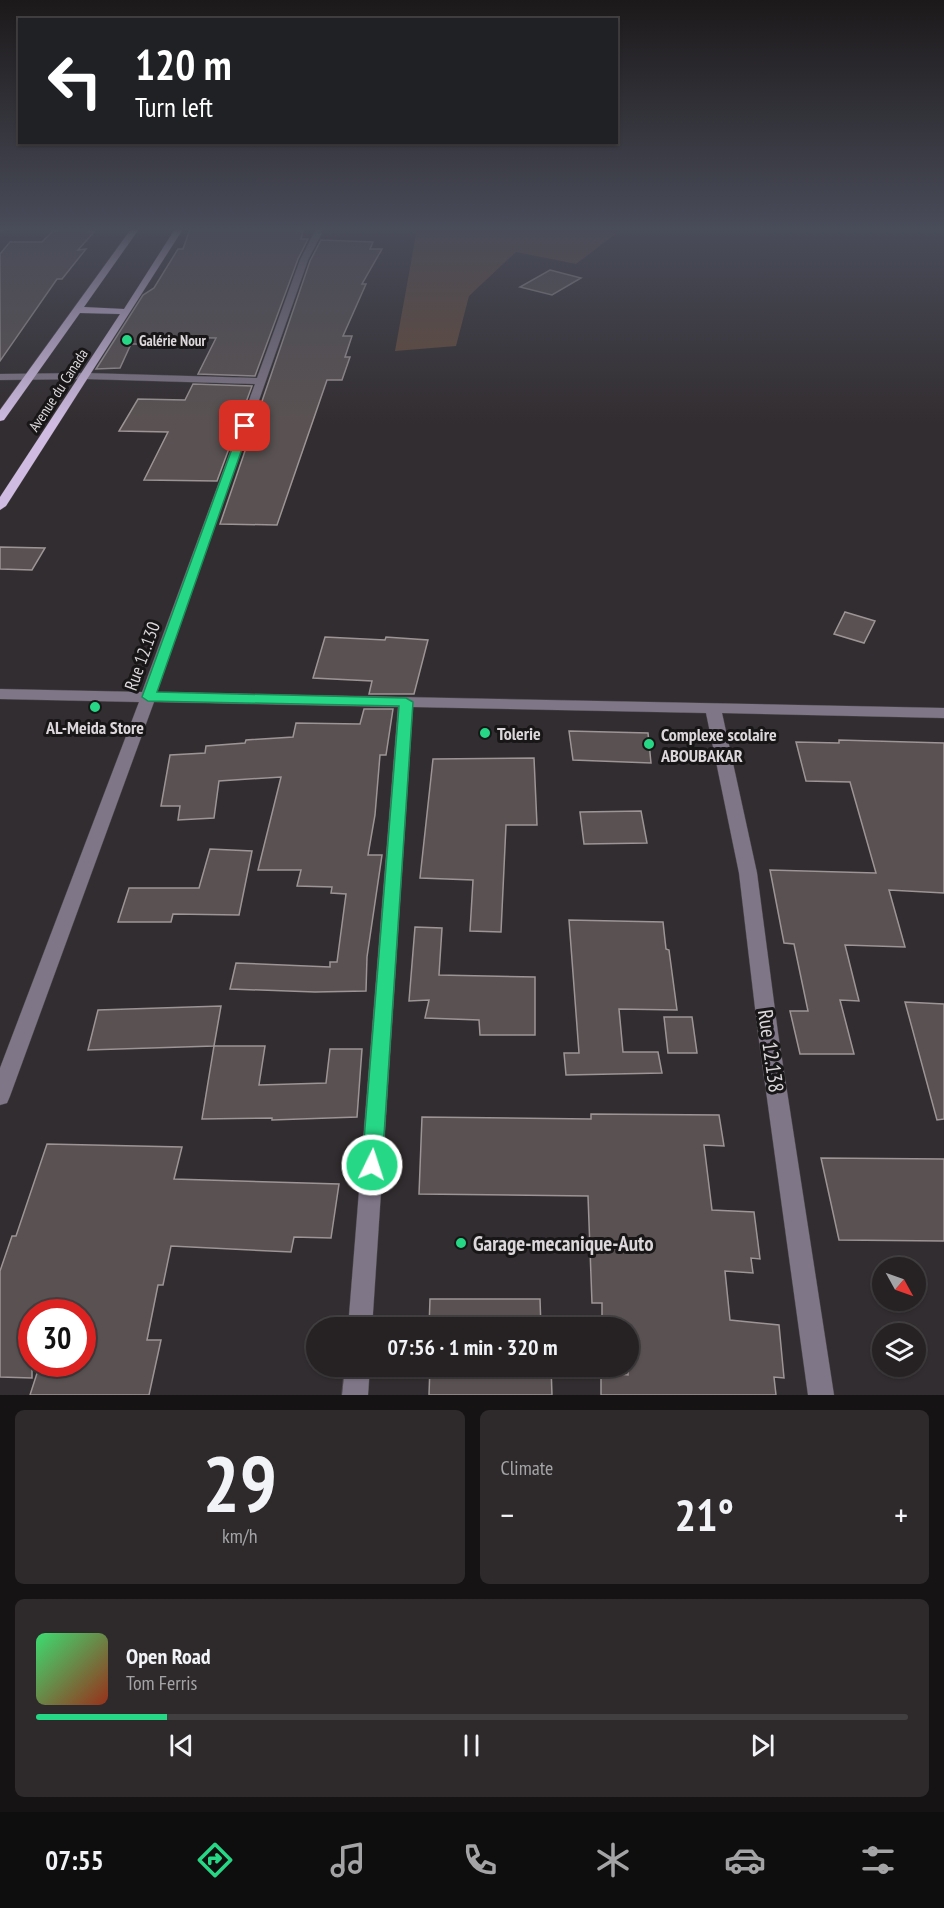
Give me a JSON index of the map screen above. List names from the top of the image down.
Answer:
{
  "streets": {
    "main road": ["Avenue du Canada"],
    "street": ["Rue 12.130", "Rue 12.138"]
  },
  "places": [
    "Galérie Nour",
    "AL-Meida Store",
    "Tolerie",
    "Complexe scolaire ABOUBAKAR",
    "Garage-mecanique-Auto"
  ],
  "north": "bottom right",
  "page": {
    "turn": ["120 m", "Turn left"],
    "limit": "30",
    "trip": "07:56 · 1 min · 320 m",
    "tile": [
      ["29", "km/h"],
      "Climate"
    ],
    "heat": ["−", "21°", "+"],
    "song": ["Open Road", "Tom Ferris"],
    "tabs": "07:55"
  }
}
